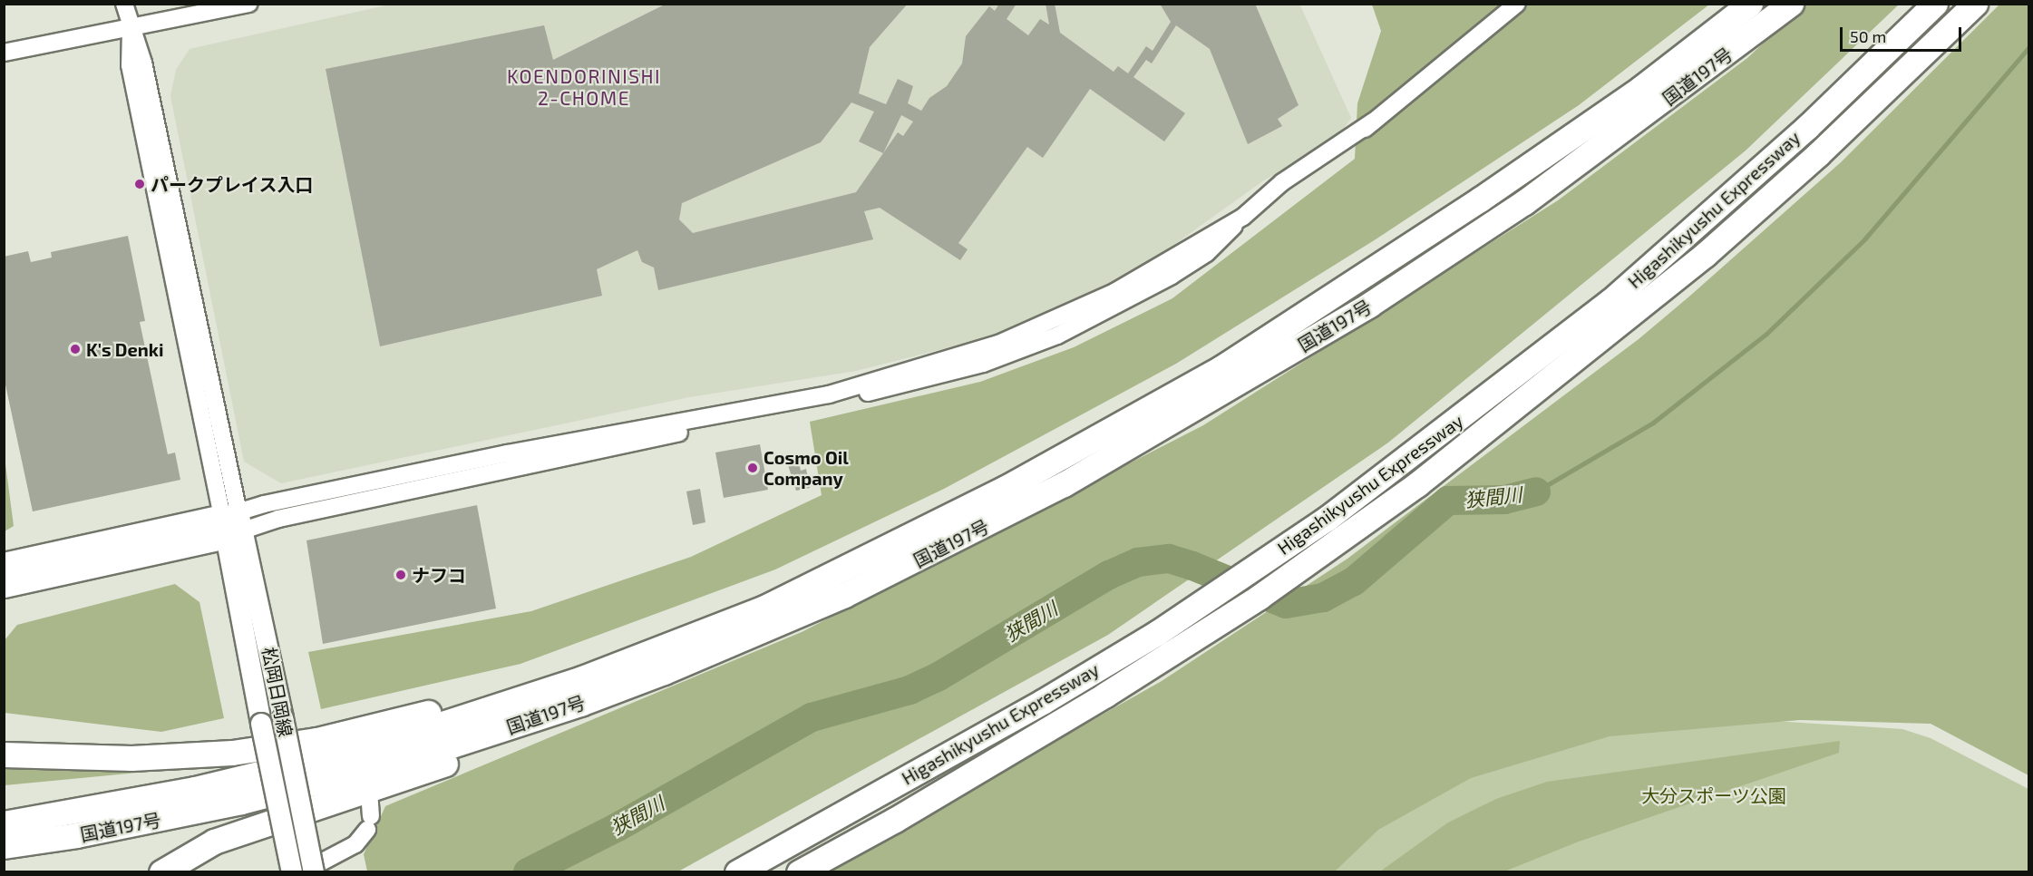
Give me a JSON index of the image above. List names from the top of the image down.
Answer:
{
  "streets": {
    "highway": ["国道197号", "Higashikyushu Expressway"],
    "main road": ["松岡日岡線"]
  },
  "districts": ["KOENDORINISHI 2-CHOME"],
  "water": ["狭間川"],
  "parks": ["大分スポーツ公園"],
  "places": [
    "パークプレイス入口",
    "K's Denki",
    "Cosmo Oil Company",
    "ナフコ"
  ],
  "scale_bar": "50 m"
}
